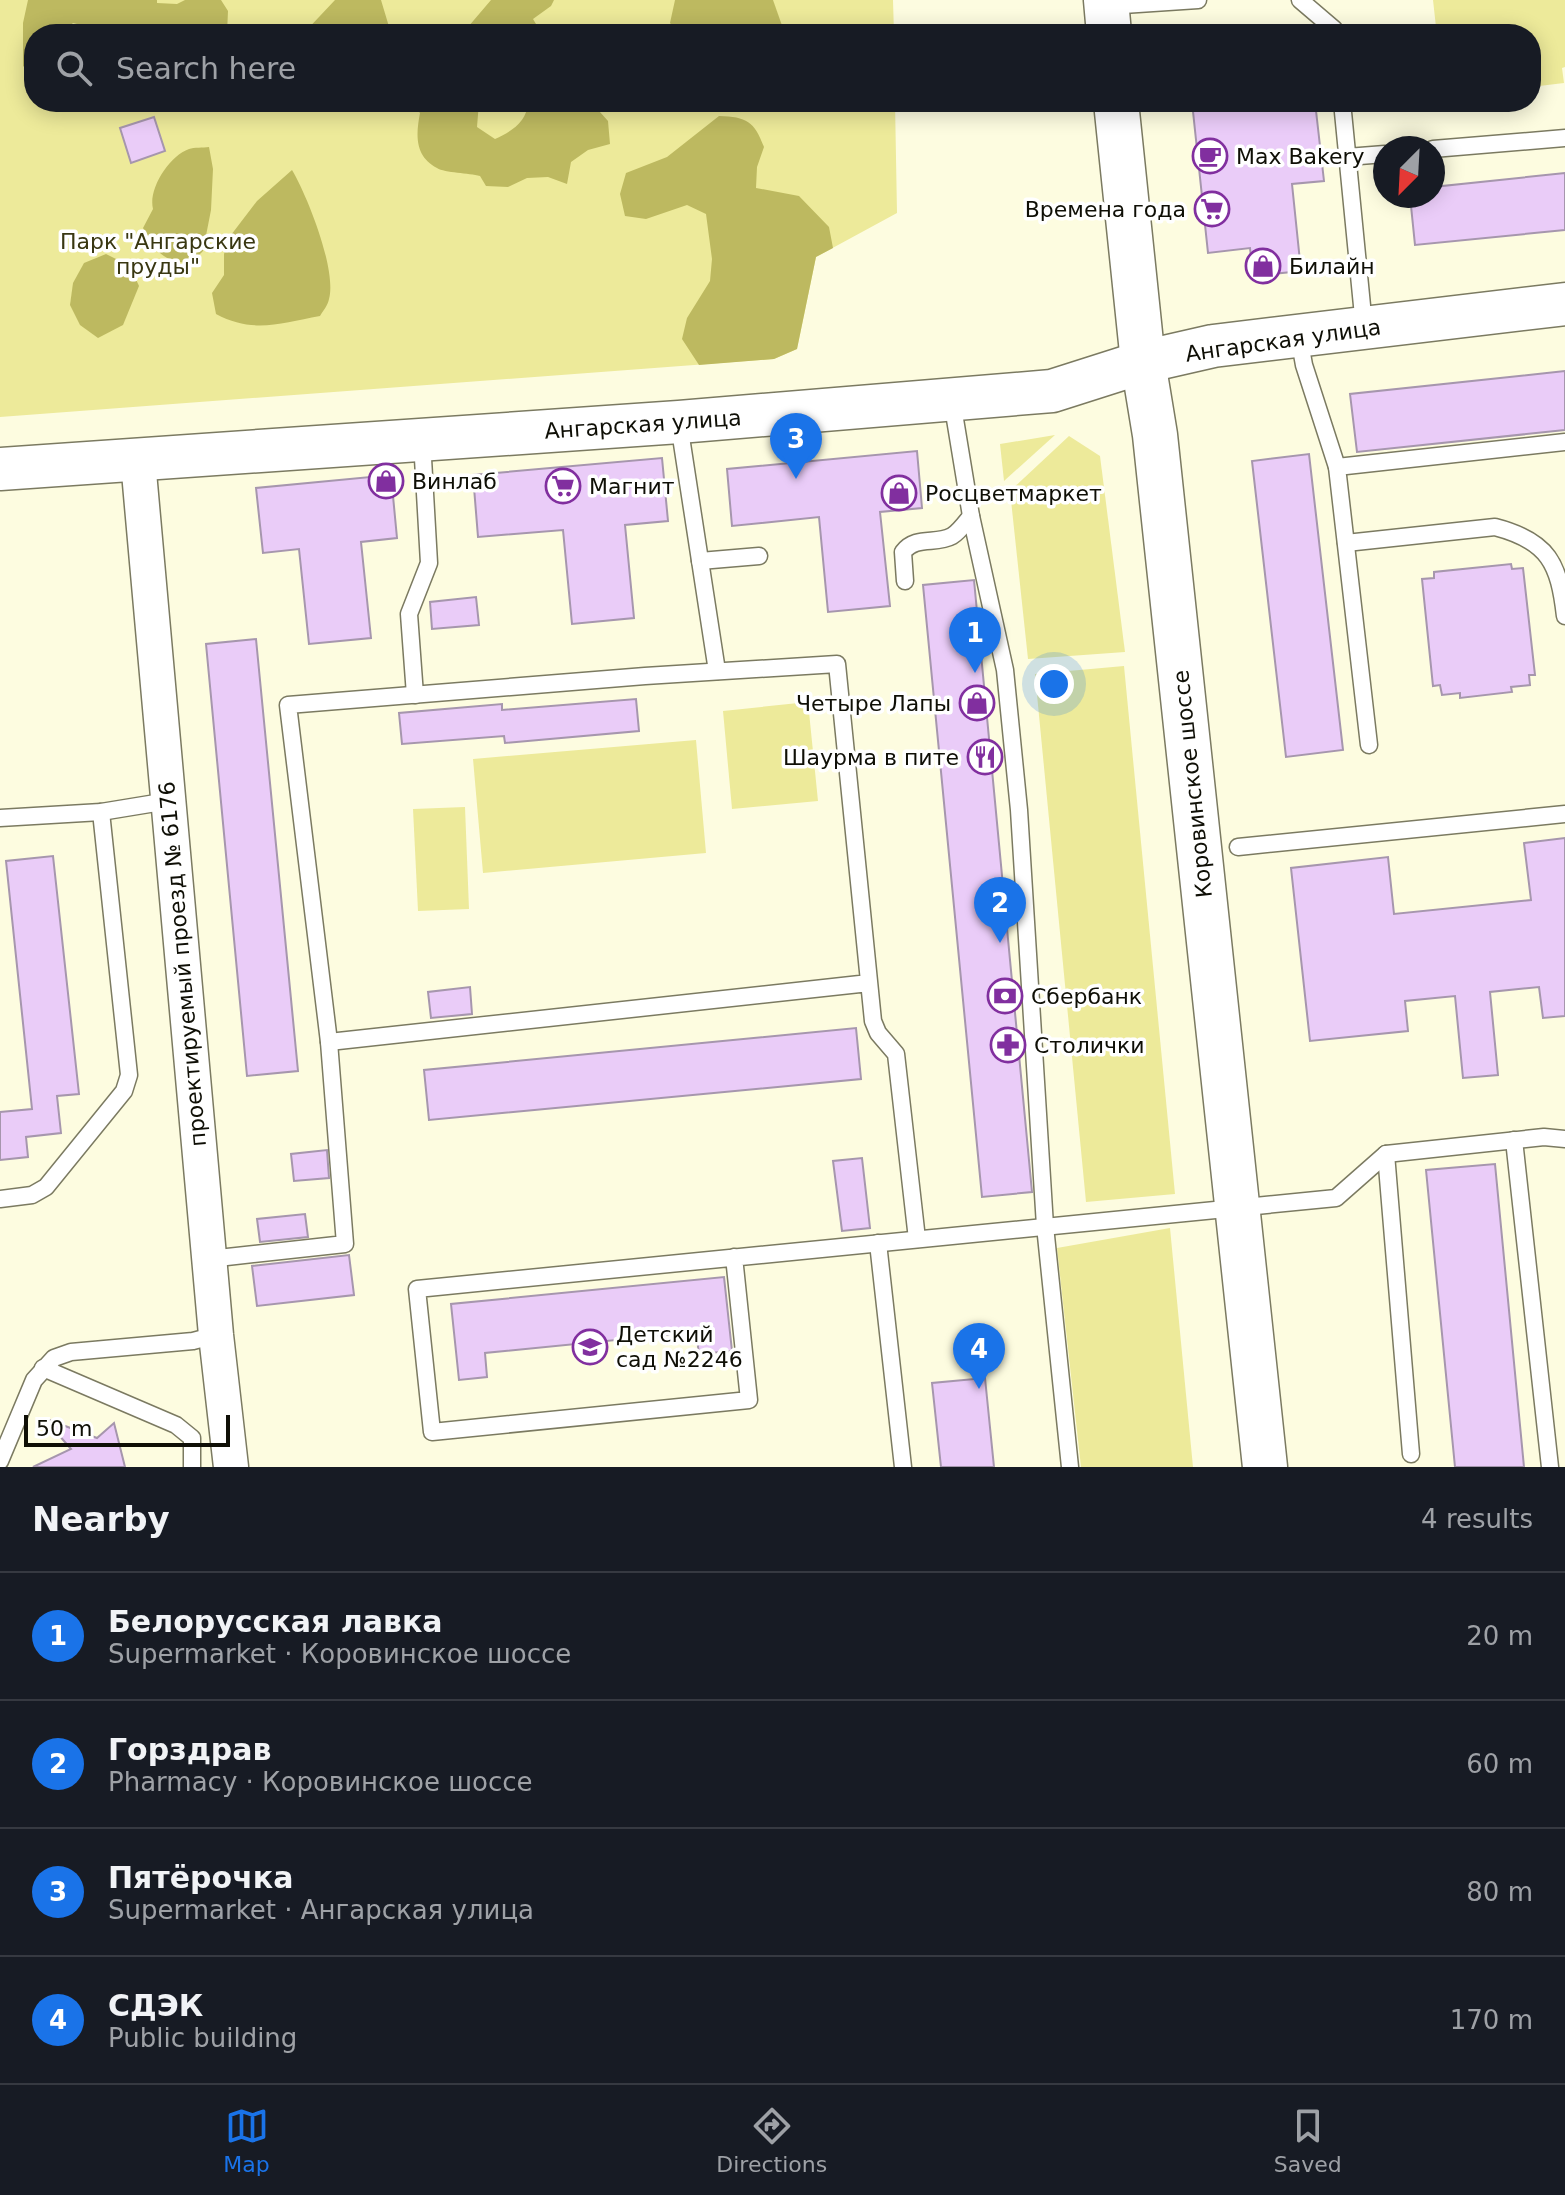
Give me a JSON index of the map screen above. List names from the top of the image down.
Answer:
{
  "streets": {
    "main road": ["Коровинское шоссе"],
    "street": ["Ангарская улица", "проектируемый проезд № 6176"]
  },
  "crossings": [
    ["Ангарская улица", "Коровинское шоссе"],
    ["Ангарская улица", "проектируемый проезд № 6176"]
  ],
  "parks": ["Парк \"Ангарские пруды\""],
  "places": {
    "cafe": ["Max Bakery"],
    "supermarket": ["Времена года", "Магнит"],
    "shop": [
      "Билайн",
      "Винлаб",
      "Росцветмаркет",
      "Четыре Лапы"
    ],
    "restaurant": ["Шаурма в пите"],
    "bank": ["Сбербанк"],
    "pharmacy": ["Столички"],
    "school or university": ["Детский сад №2246"]
  },
  "scale_bar": "50 m",
  "north": "bottom left",
  "page": {
    "search": "Search here",
    "pins": [
      "3",
      "1",
      "2",
      "4"
    ],
    "scale": "50 m",
    "heading": ["Nearby", "4 results"],
    "list": [
      {
        "mark": "1",
        "name": "Белорусская лавка",
        "note": "Supermarket · Коровинское шоссе",
        "value": "20 m"
      },
      {
        "mark": "2",
        "name": "Горздрав",
        "note": "Pharmacy · Коровинское шоссе",
        "value": "60 m"
      },
      {
        "mark": "3",
        "name": "Пятёрочка",
        "note": "Supermarket · Ангарская улица",
        "value": "80 m"
      },
      {
        "mark": "4",
        "name": "СДЭК",
        "note": "Public building",
        "value": "170 m"
      }
    ],
    "nav": ["Map", "Directions", "Saved"]
  }
}
